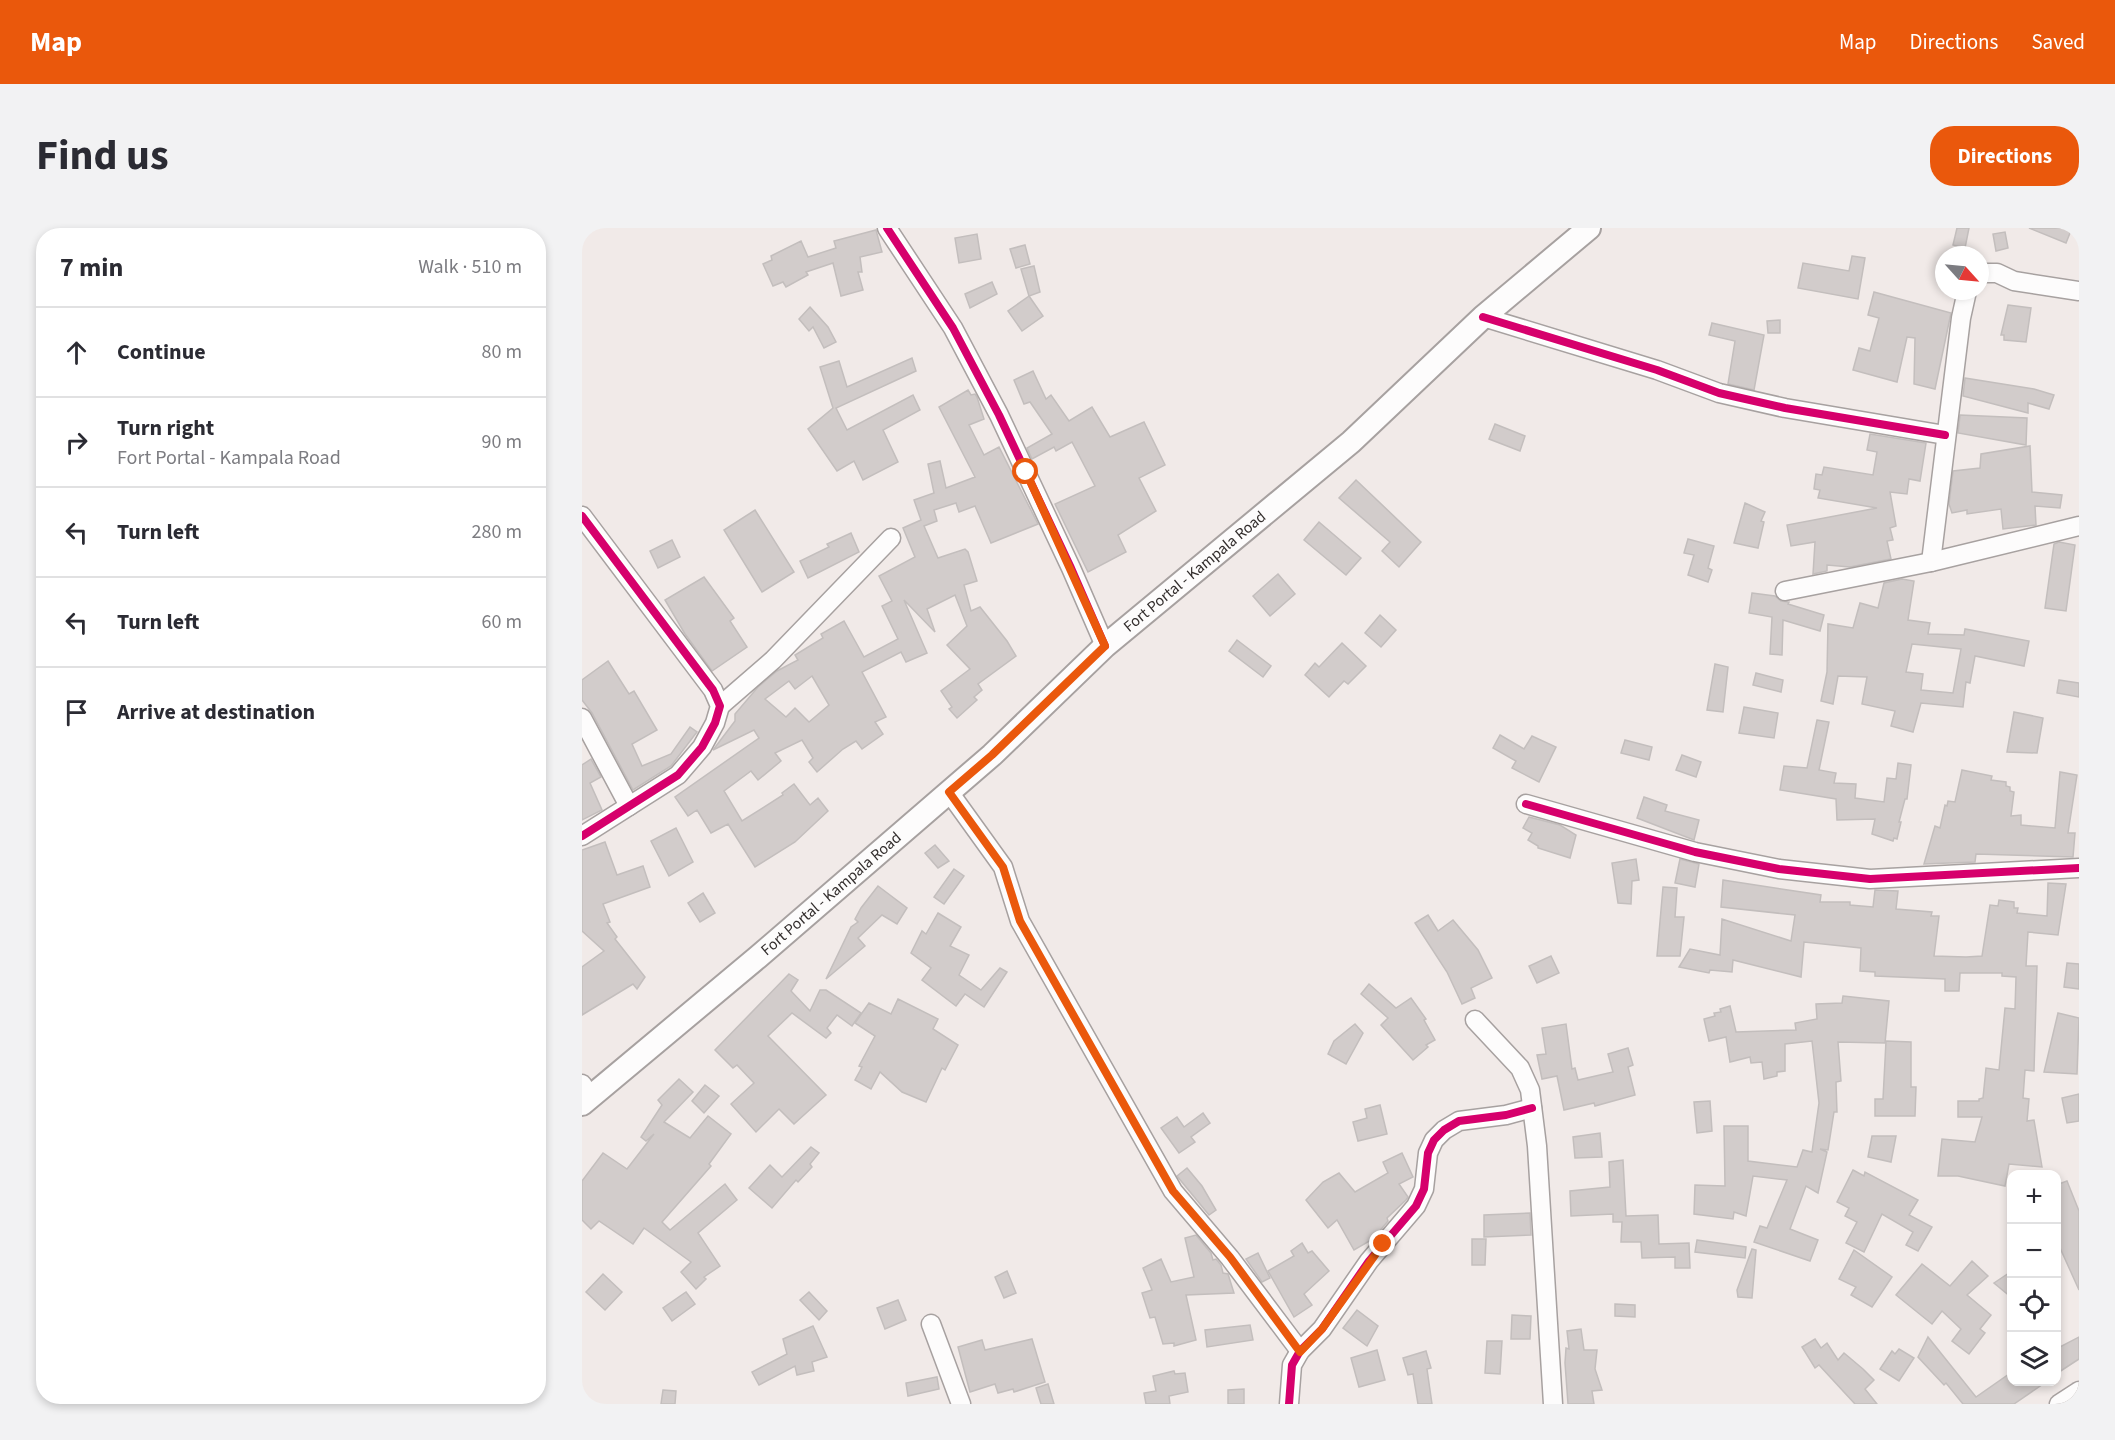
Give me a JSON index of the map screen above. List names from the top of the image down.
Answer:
{
  "streets": {
    "main road": ["Fort Portal - Kampala Road"]
  },
  "north": "bottom right",
  "page": {
    "header": "Map",
    "nav": ["Map", "Directions", "Saved"],
    "title": "Find us",
    "buttons": "Directions",
    "heading": ["7 min", "Walk · 510 m"],
    "list": [
      ["Continue", "80 m"],
      ["Turn right", "Fort Portal - Kampala Road", "90 m"],
      ["Turn left", "280 m"],
      ["Turn left", "60 m"],
      "Arrive at destination"
    ],
    "map_buttons": ["+", "−"]
  }
}
